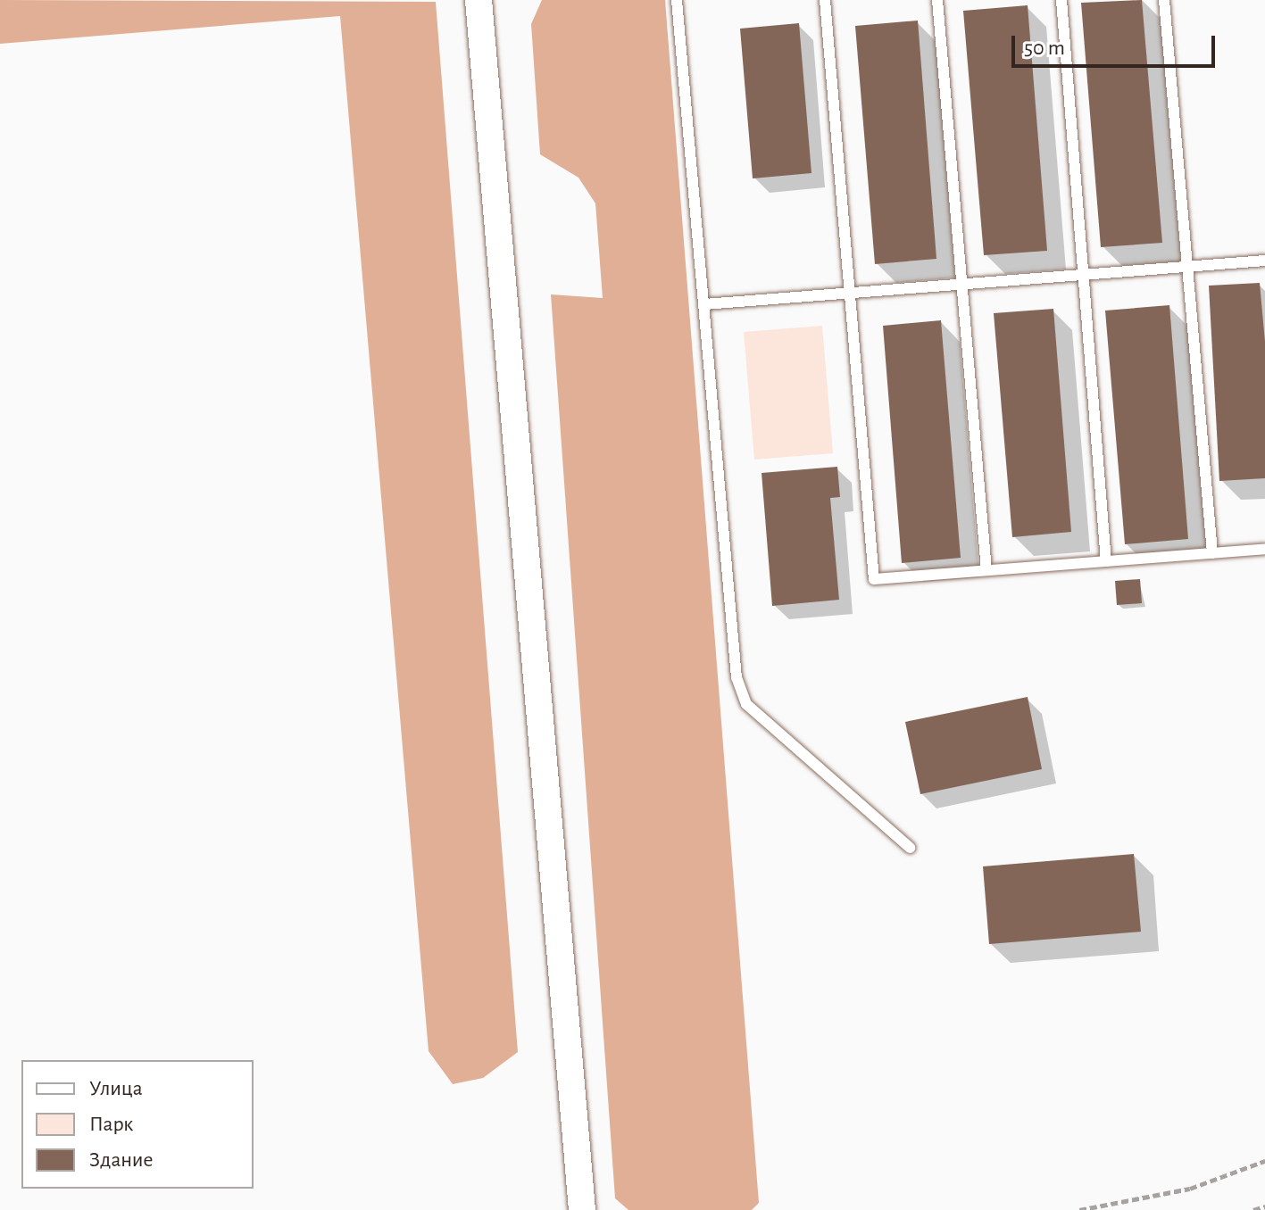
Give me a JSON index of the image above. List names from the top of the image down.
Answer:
{
  "legend": ["Улица", "Парк", "Здание"],
  "scale_bar": "50 m"
}
